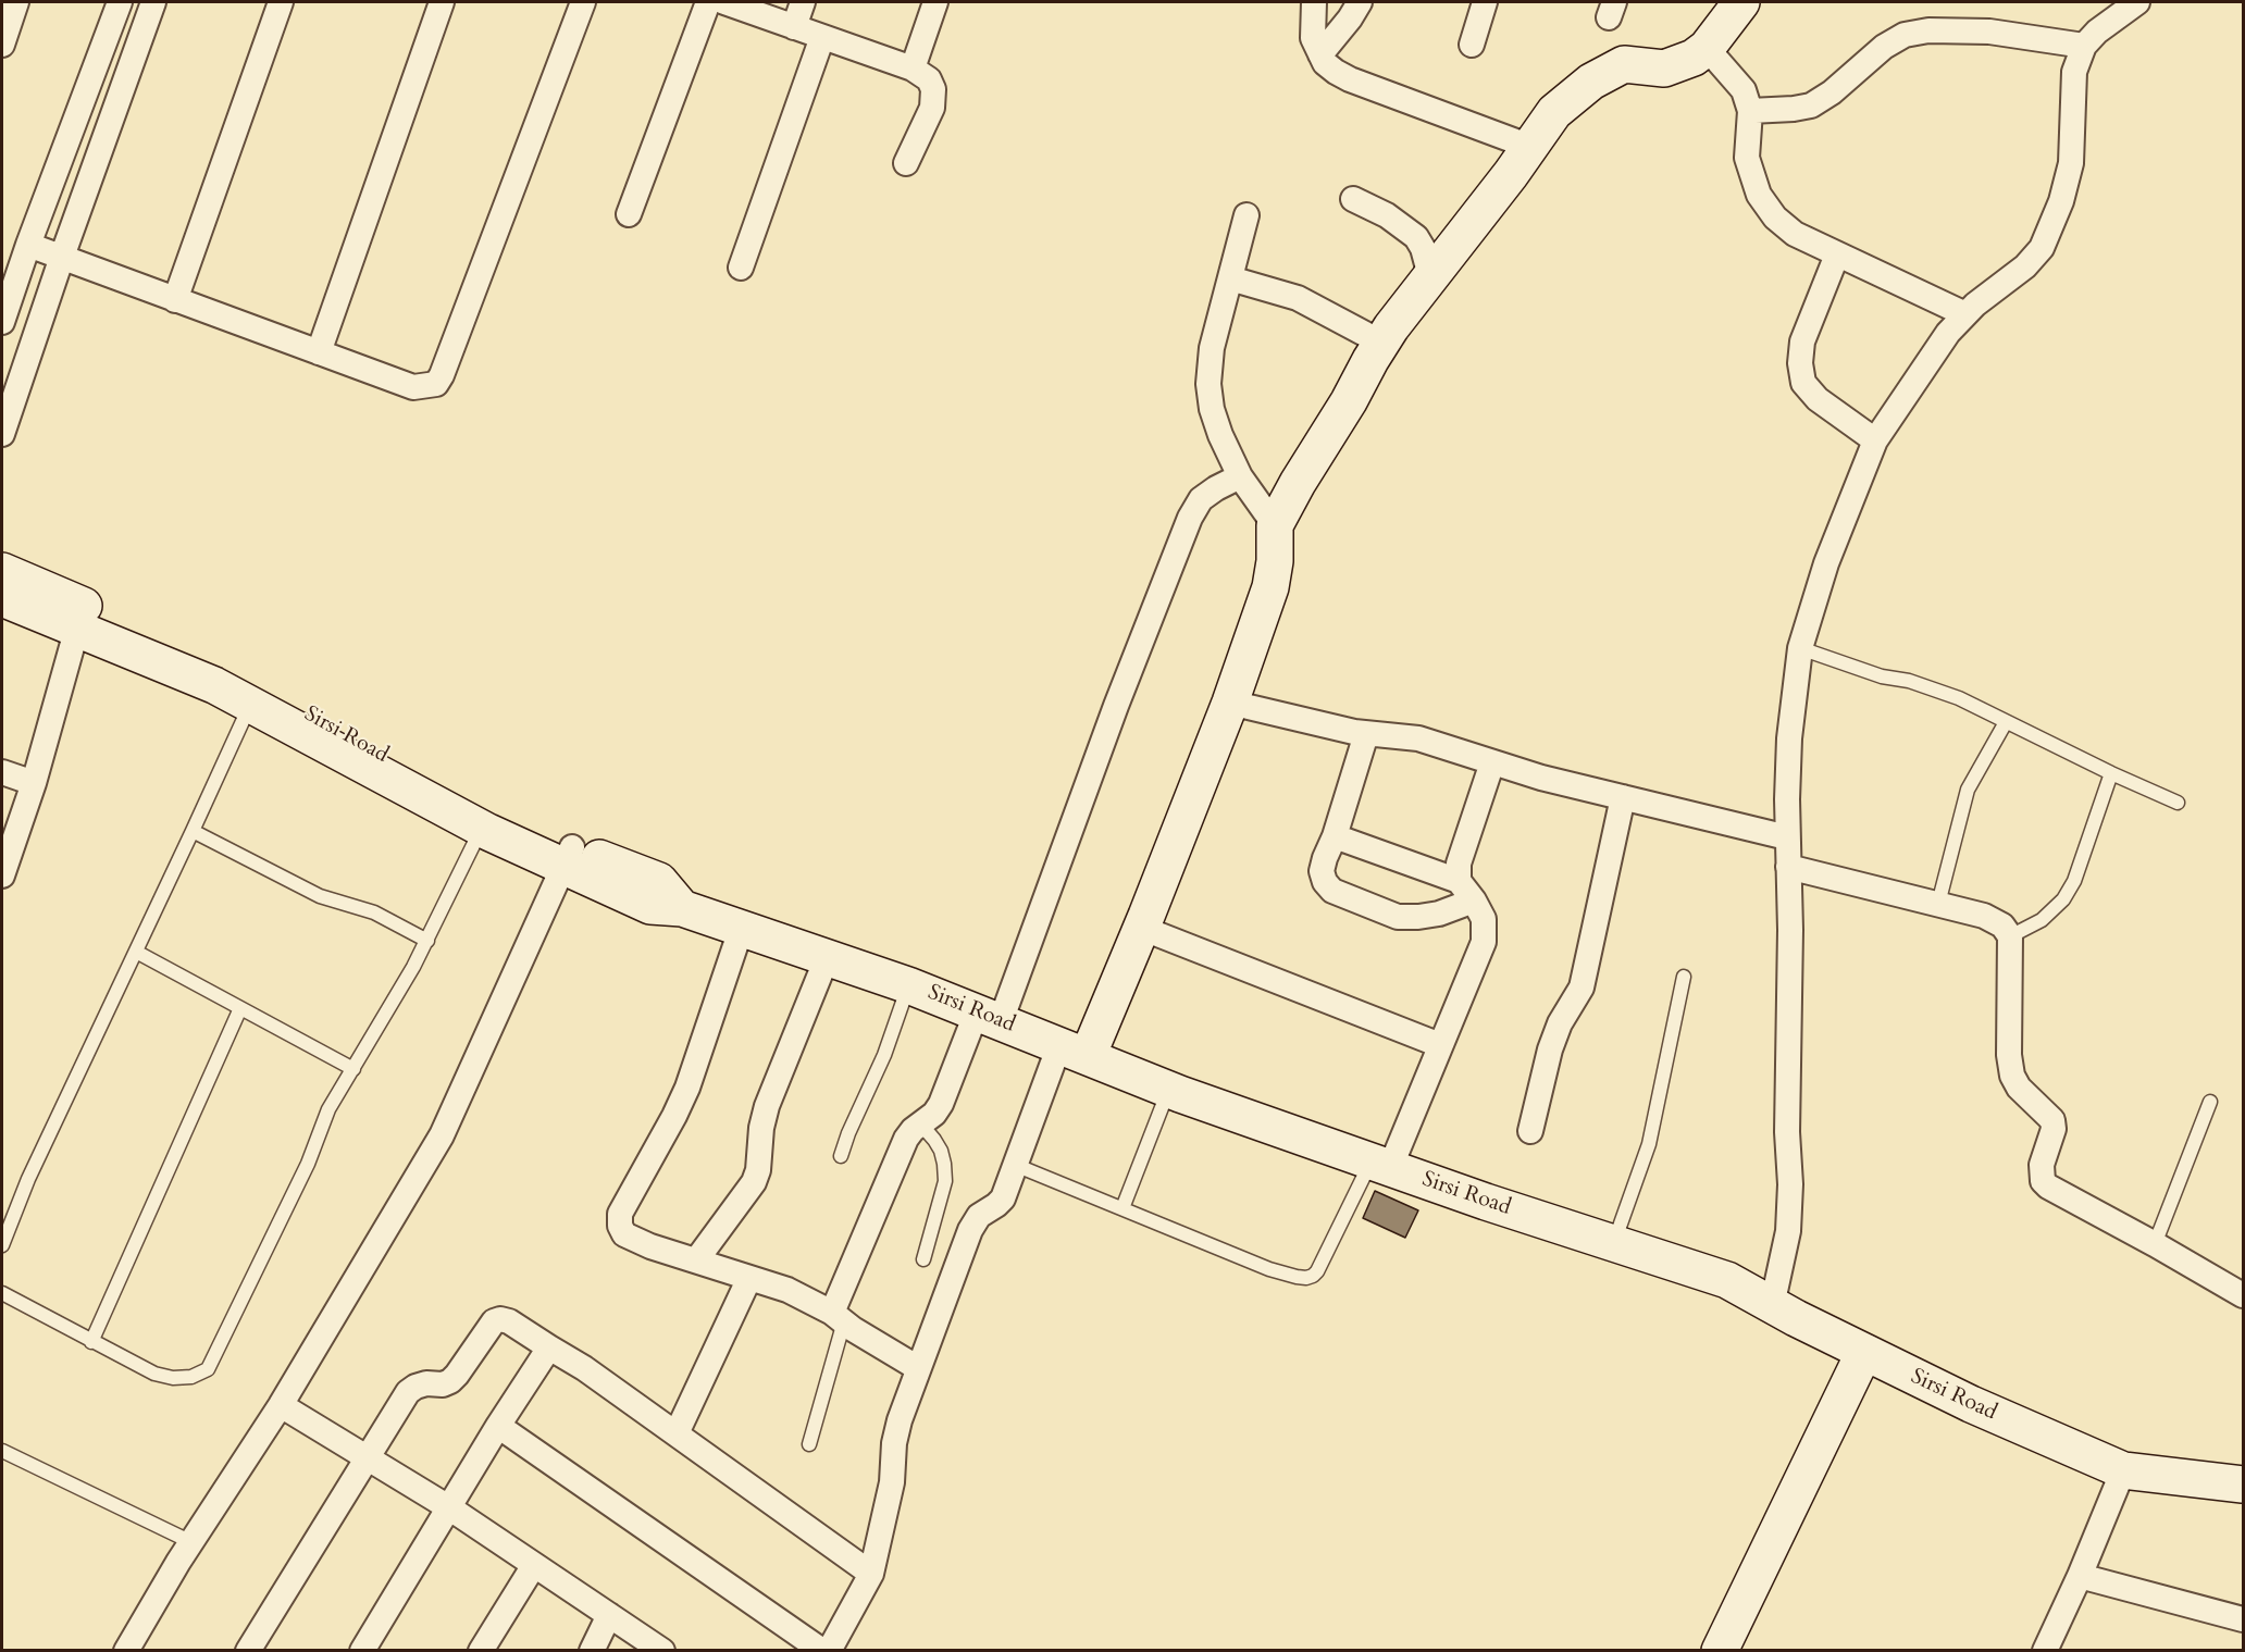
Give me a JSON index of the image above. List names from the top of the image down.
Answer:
{
  "streets": {
    "main road": ["Sirsi Road"]
  }
}
